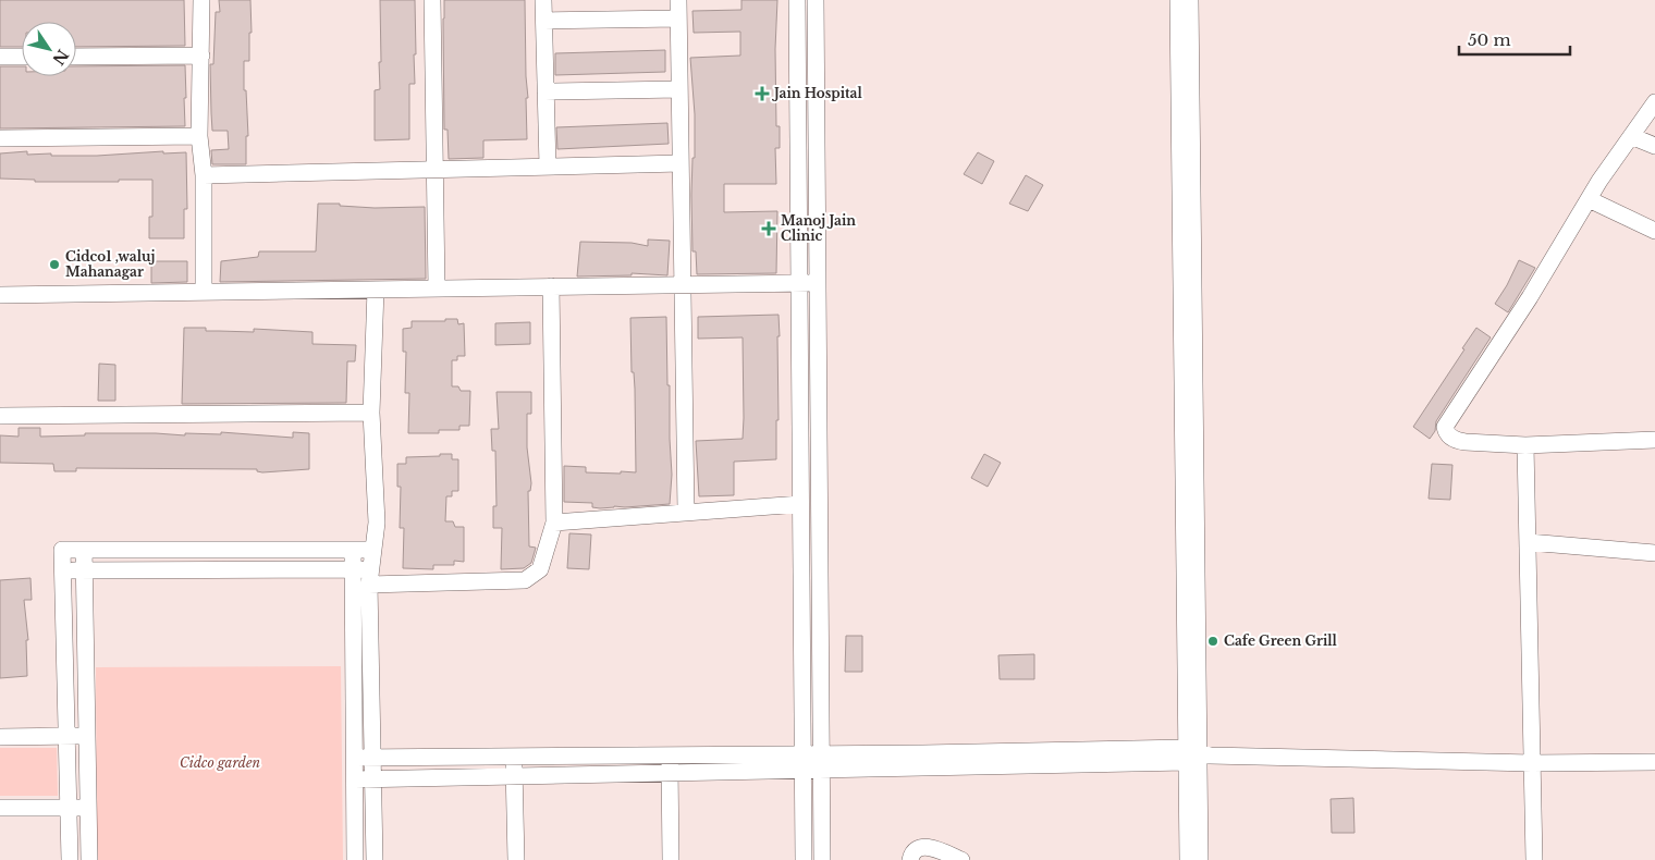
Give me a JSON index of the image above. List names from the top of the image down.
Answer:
{
  "parks": ["Cidco garden"],
  "places": {
    "health": ["Jain Hospital", "Manoj Jain Clinic"],
    "other": ["Cidco1 ,waluj Mahanagar", "Cafe Green Grill"]
  },
  "scale_bar": "50 m",
  "north": "bottom right"
}
